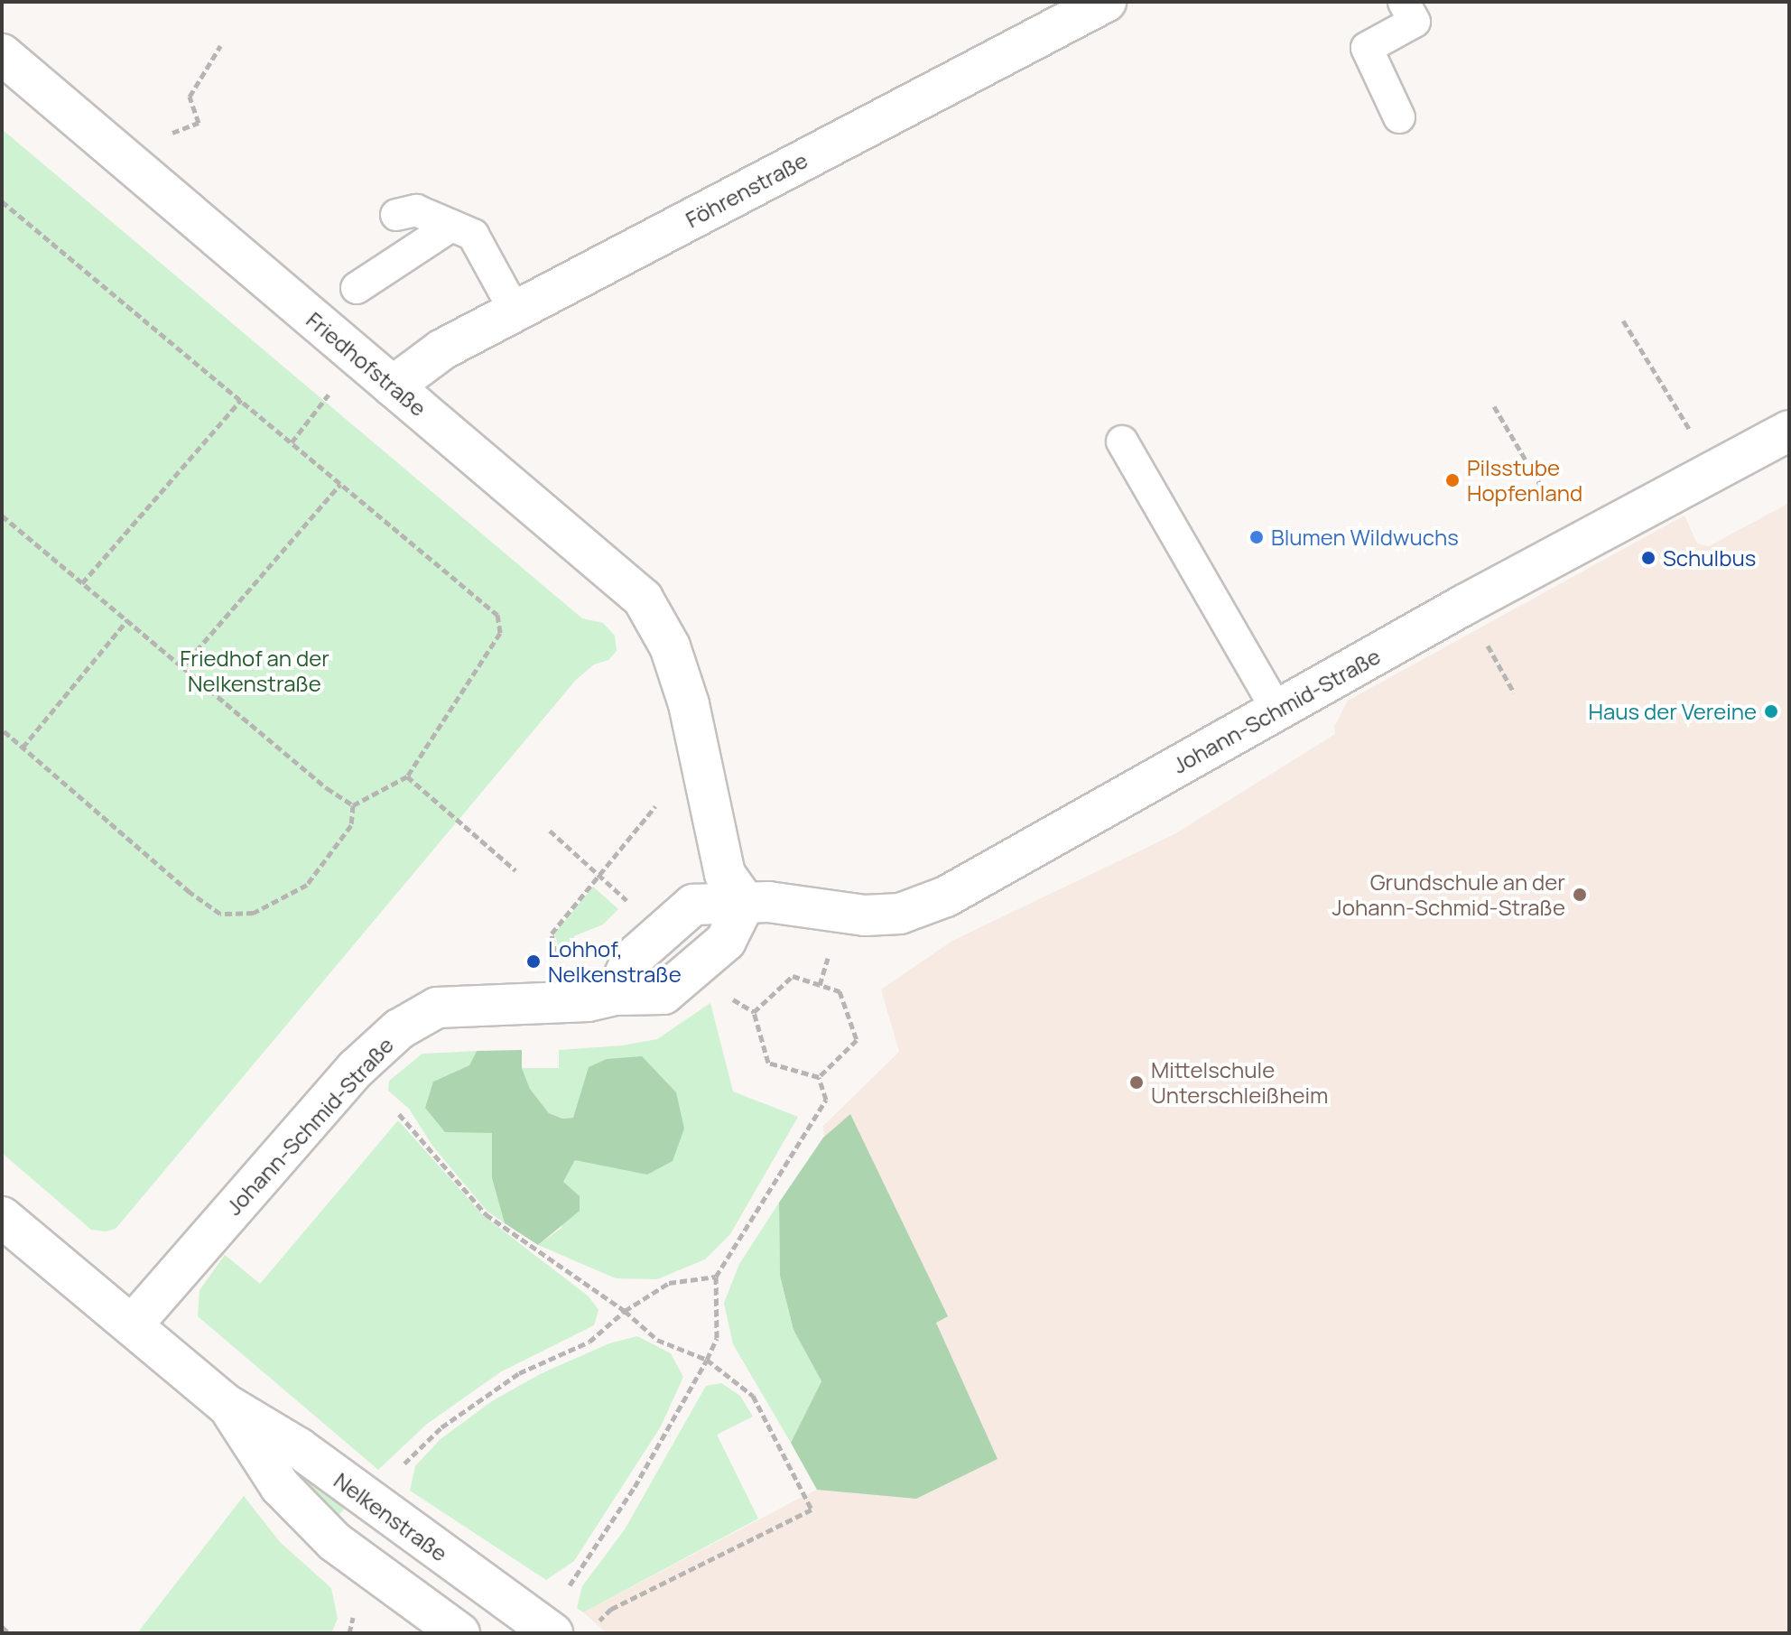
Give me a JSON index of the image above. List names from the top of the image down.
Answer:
{
  "streets": {
    "street": [
      "Föhrenstraße",
      "Friedhofstraße",
      "Johann-Schmid-Straße",
      "Nelkenstraße"
    ]
  },
  "crossings": [
    ["Föhrenstraße", "Friedhofstraße"],
    ["Friedhofstraße", "Johann-Schmid-Straße"],
    ["Johann-Schmid-Straße", "Nelkenstraße"]
  ],
  "parks": ["Friedhof an der Nelkenstraße"],
  "places": [
    "Pilsstube Hopfenland",
    "Blumen Wildwuchs",
    "Schulbus",
    "Haus der Vereine",
    "Grundschule an der Johann-Schmid-Straße",
    "Lohhof, Nelkenstraße",
    "Mittelschule Unterschleißheim"
  ]
}
